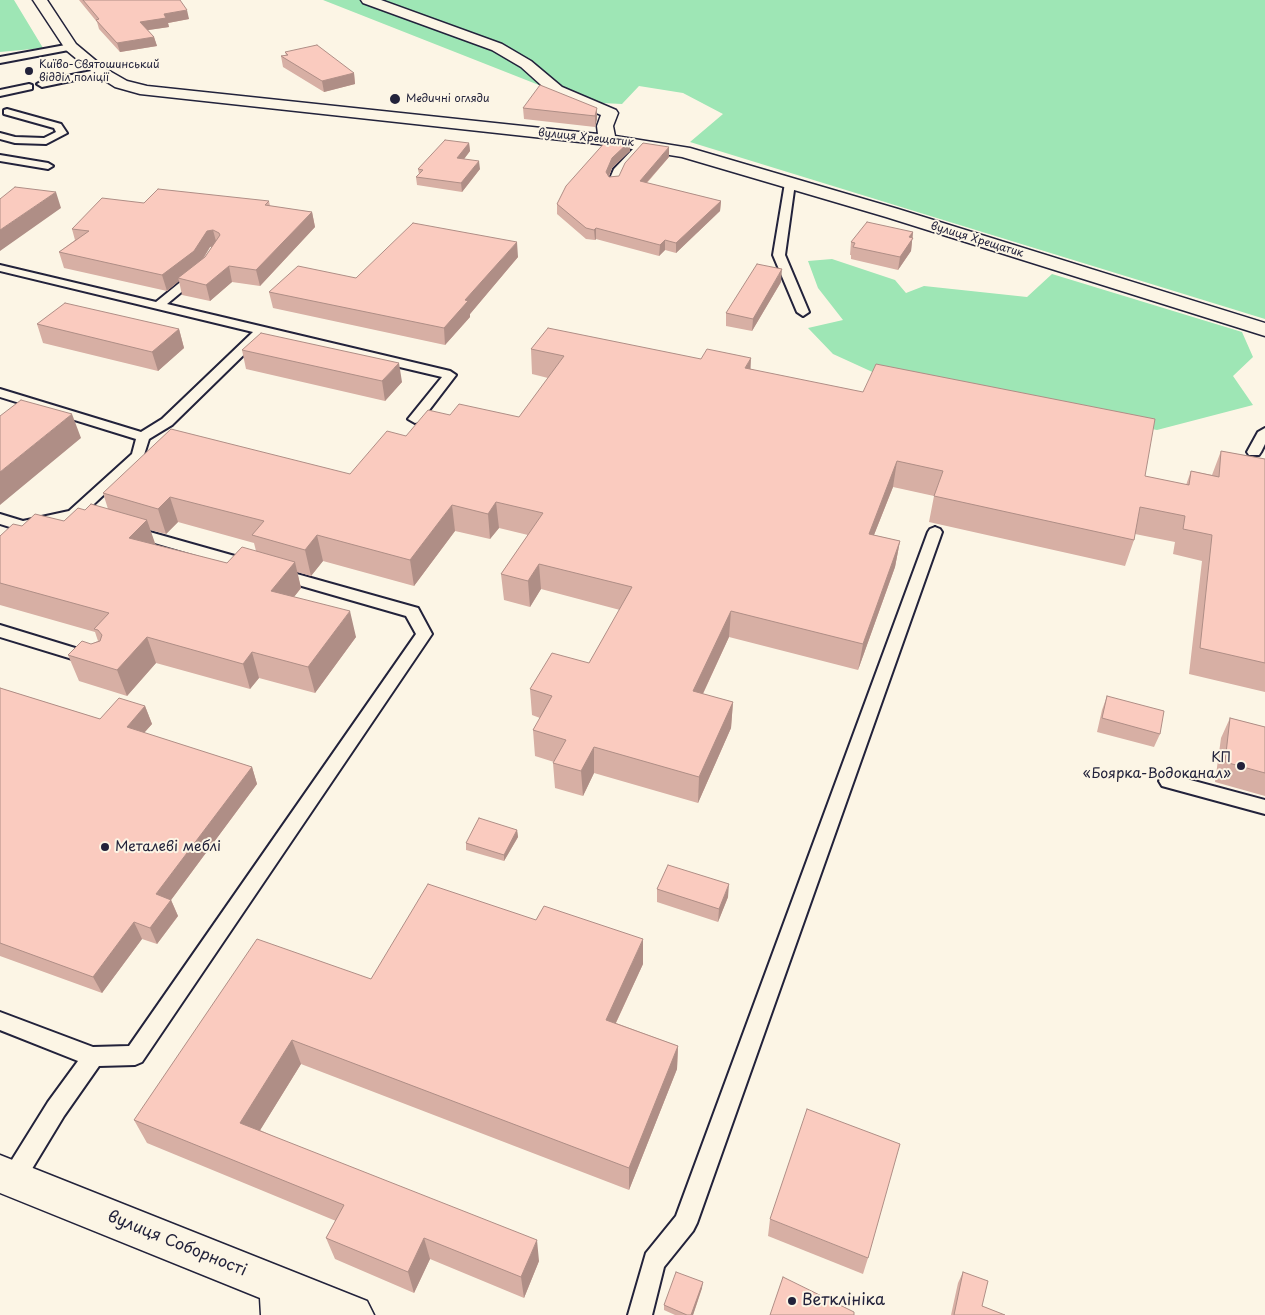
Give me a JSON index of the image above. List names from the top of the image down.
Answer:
{
  "streets": {
    "street": ["вулиця Хрещатик", "вулиця Соборності"]
  },
  "places": [
    "Київо-Святошинський відділ поліції",
    "Медичні огляди",
    "КП «Боярка-Водоканал»",
    "Металеві меблі",
    "Ветклініка"
  ]
}
